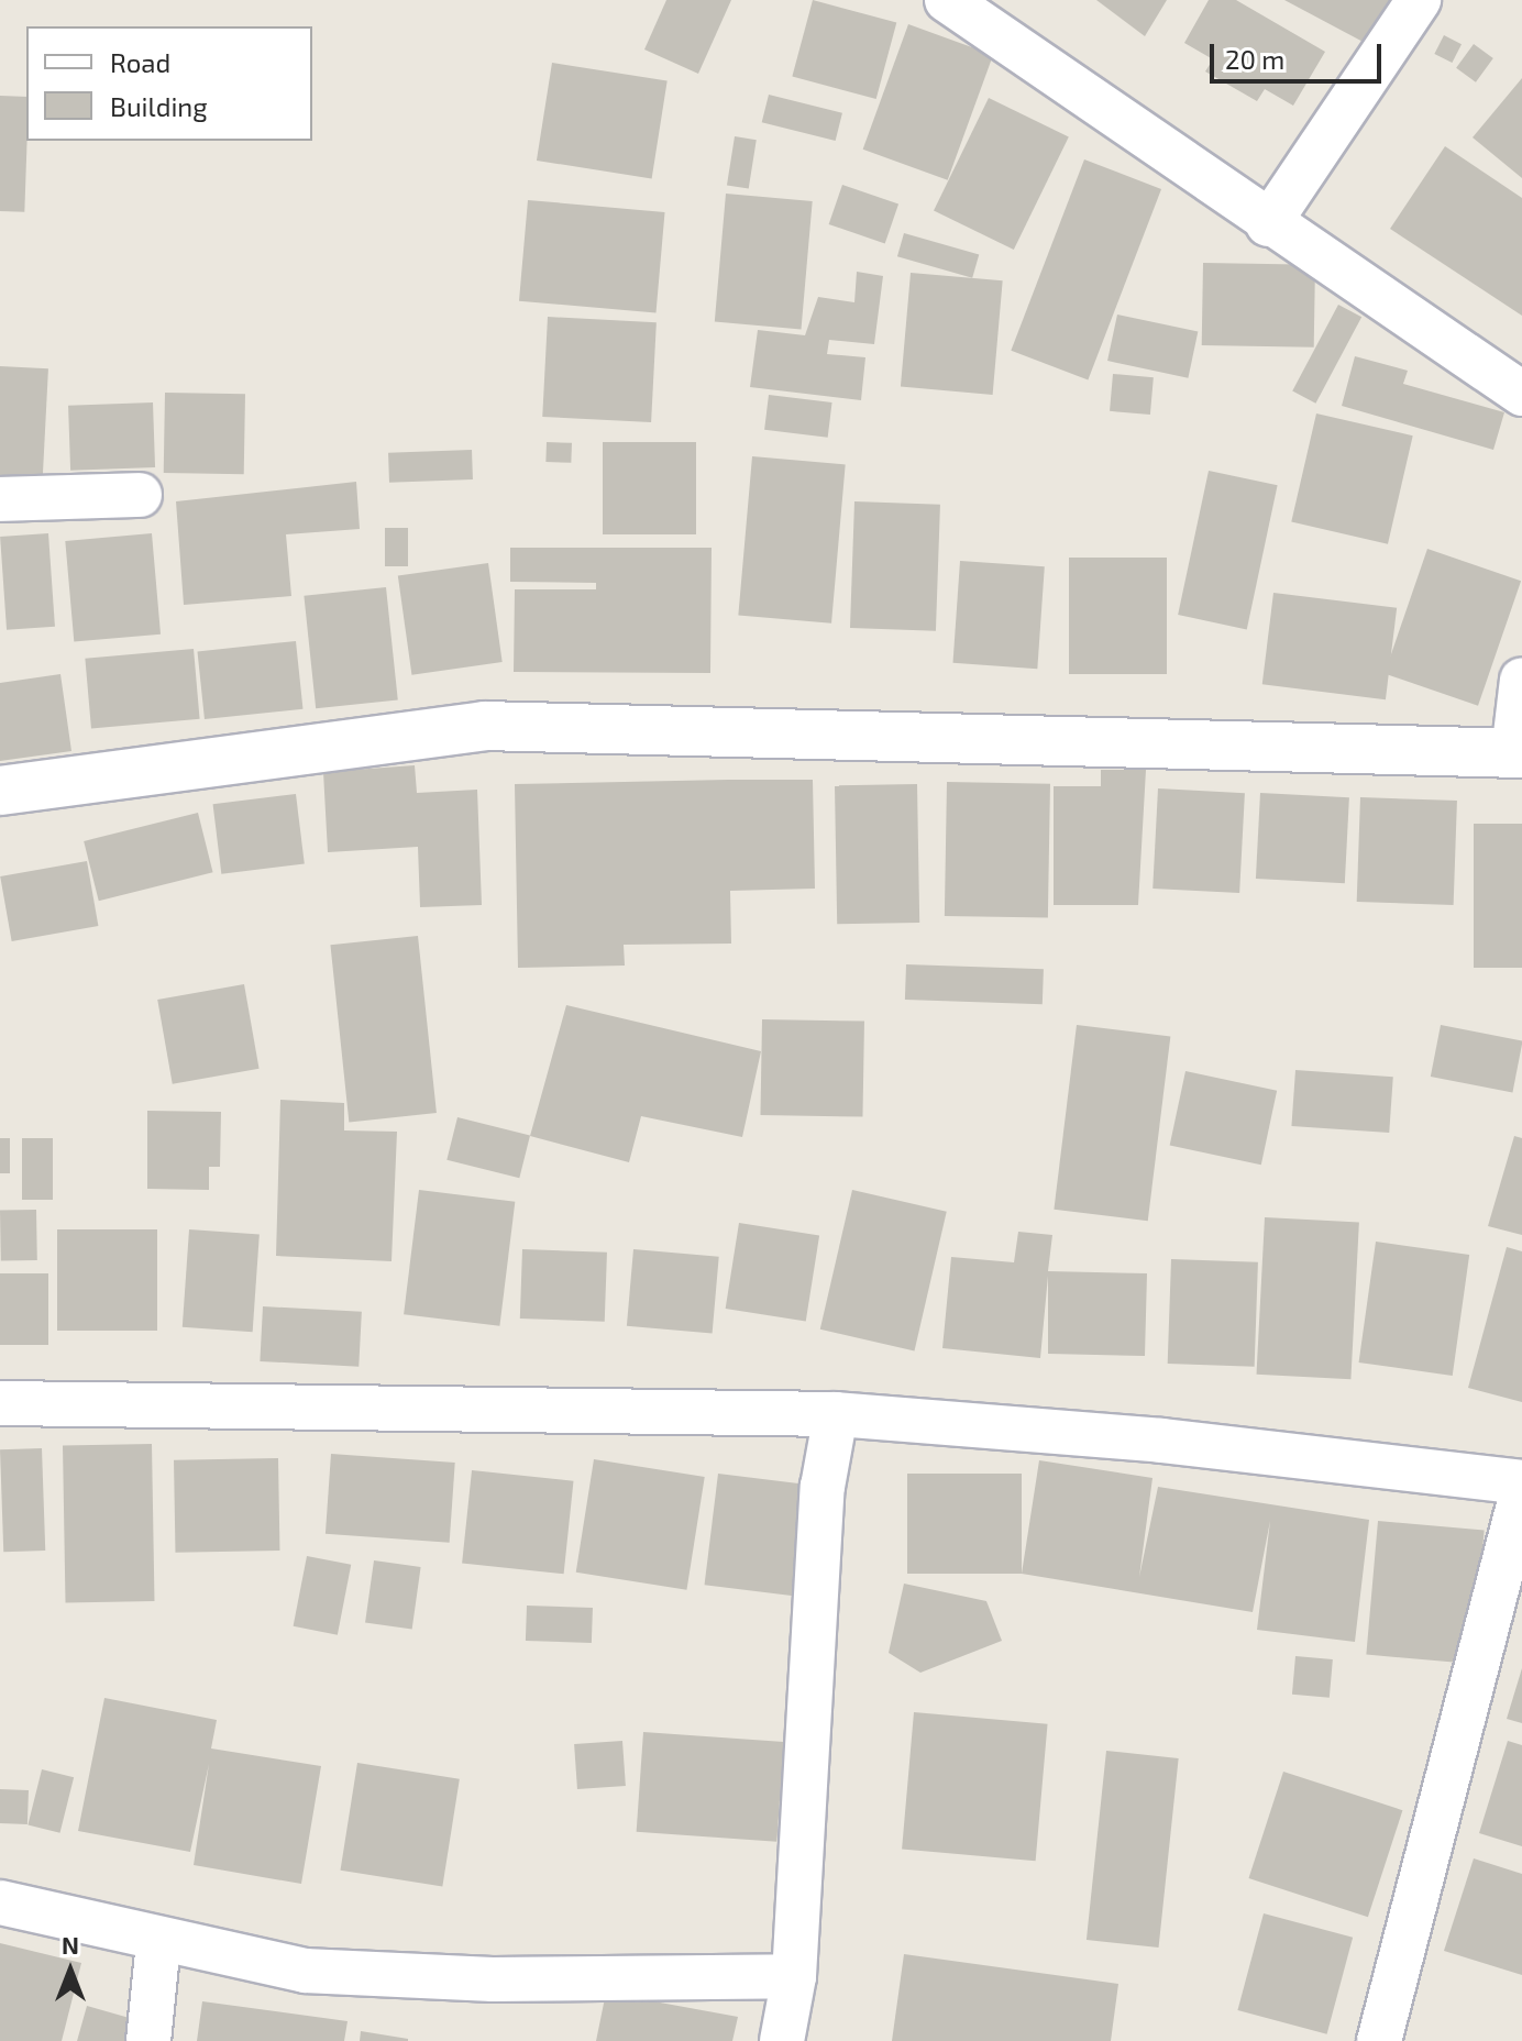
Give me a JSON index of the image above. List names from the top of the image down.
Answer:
{
  "legend": ["Road", "Building"],
  "scale_bar": "20 m",
  "north": "top"
}
